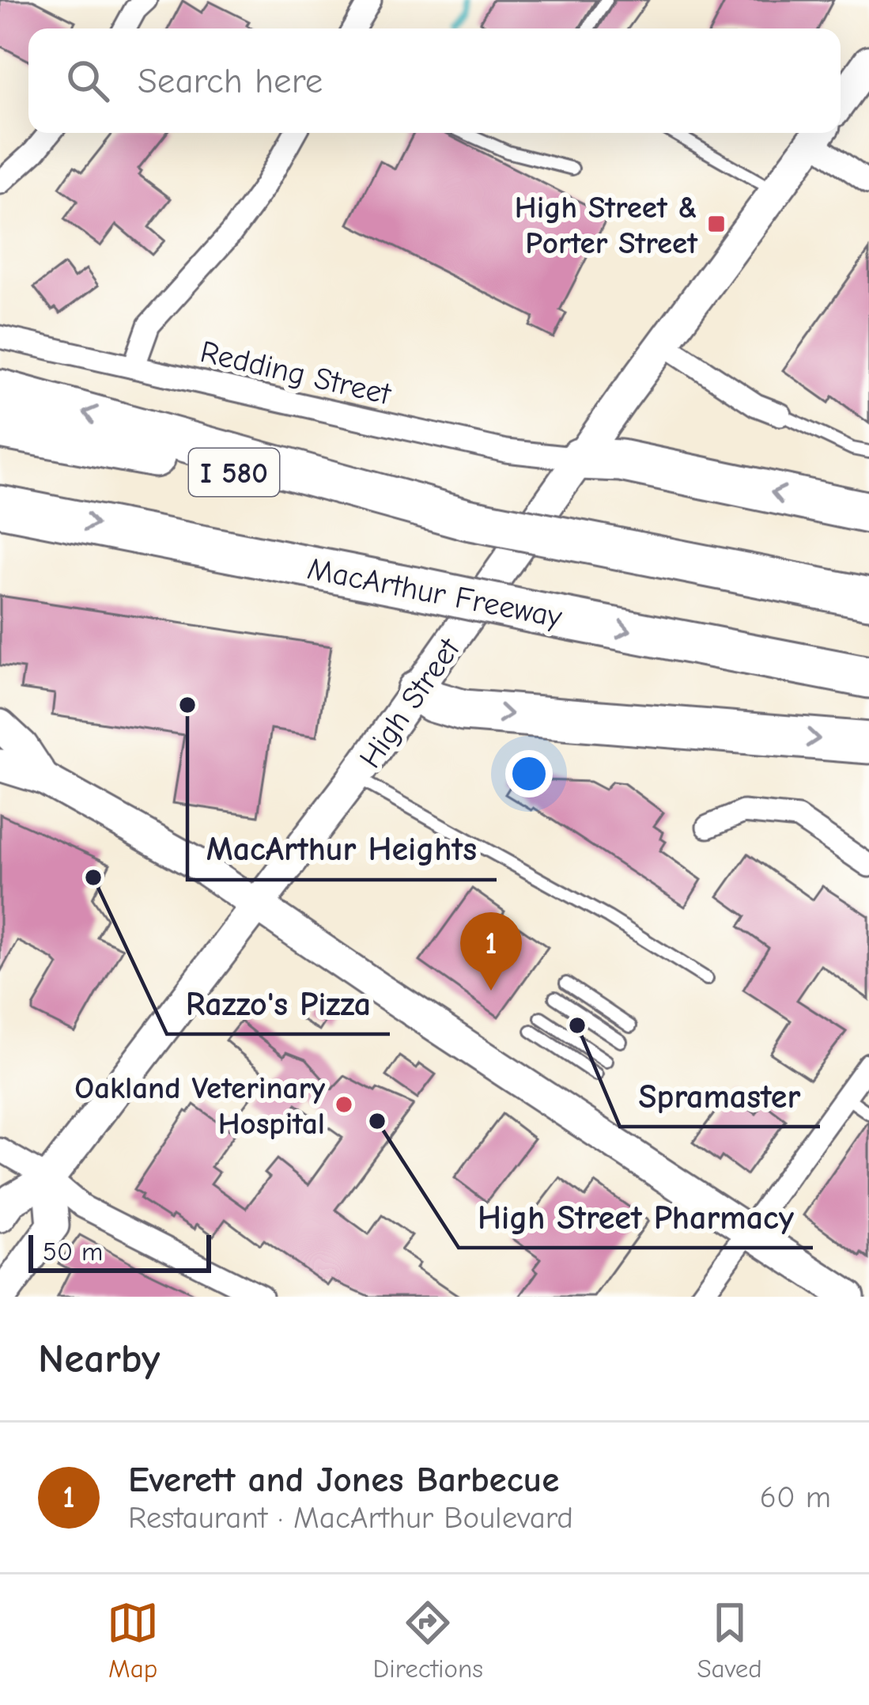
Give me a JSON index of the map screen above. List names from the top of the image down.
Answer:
{
  "streets": {
    "highway": ["I 580", "MacArthur Freeway"],
    "main road": ["High Street"],
    "street": ["Redding Street"]
  },
  "crossings": [
    ["Redding Street", "High Street"]
  ],
  "places": {
    "transit": ["High Street & Porter Street"],
    "other": [
      "MacArthur Heights",
      "Razzo's Pizza",
      "Spramaster",
      "Oakland Veterinary Hospital",
      "High Street Pharmacy"
    ]
  },
  "scale_bar": "50 m",
  "page": {
    "search": "Search here",
    "pins": "1",
    "scale": "50 m",
    "heading": "Nearby",
    "list": [
      {
        "mark": "1",
        "name": "Everett and Jones Barbecue",
        "note": "Restaurant · MacArthur Boulevard",
        "value": "60 m"
      }
    ],
    "nav": ["Map", "Directions", "Saved"]
  }
}
